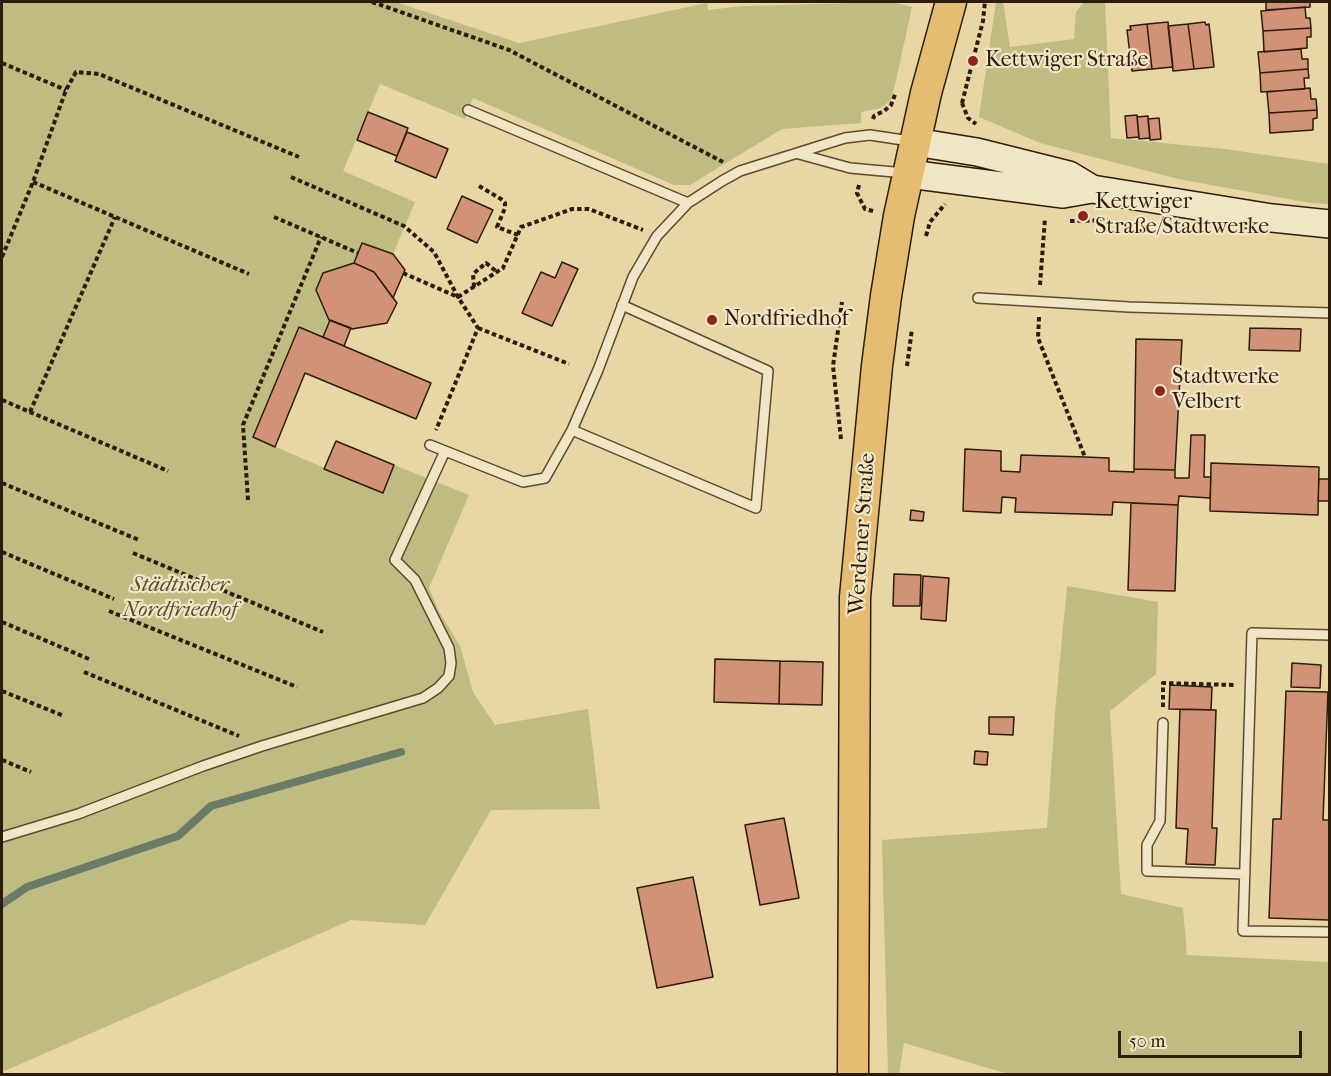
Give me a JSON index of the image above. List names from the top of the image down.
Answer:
{
  "streets": {
    "main road": ["Werdener Straße"]
  },
  "parks": ["Städtischer Nordfriedhof"],
  "places": [
    "Kettwiger Straße",
    "Kettwiger Straße/Stadtwerke",
    "Nordfriedhof",
    "Stadtwerke Velbert"
  ],
  "scale_bar": "50 m"
}
